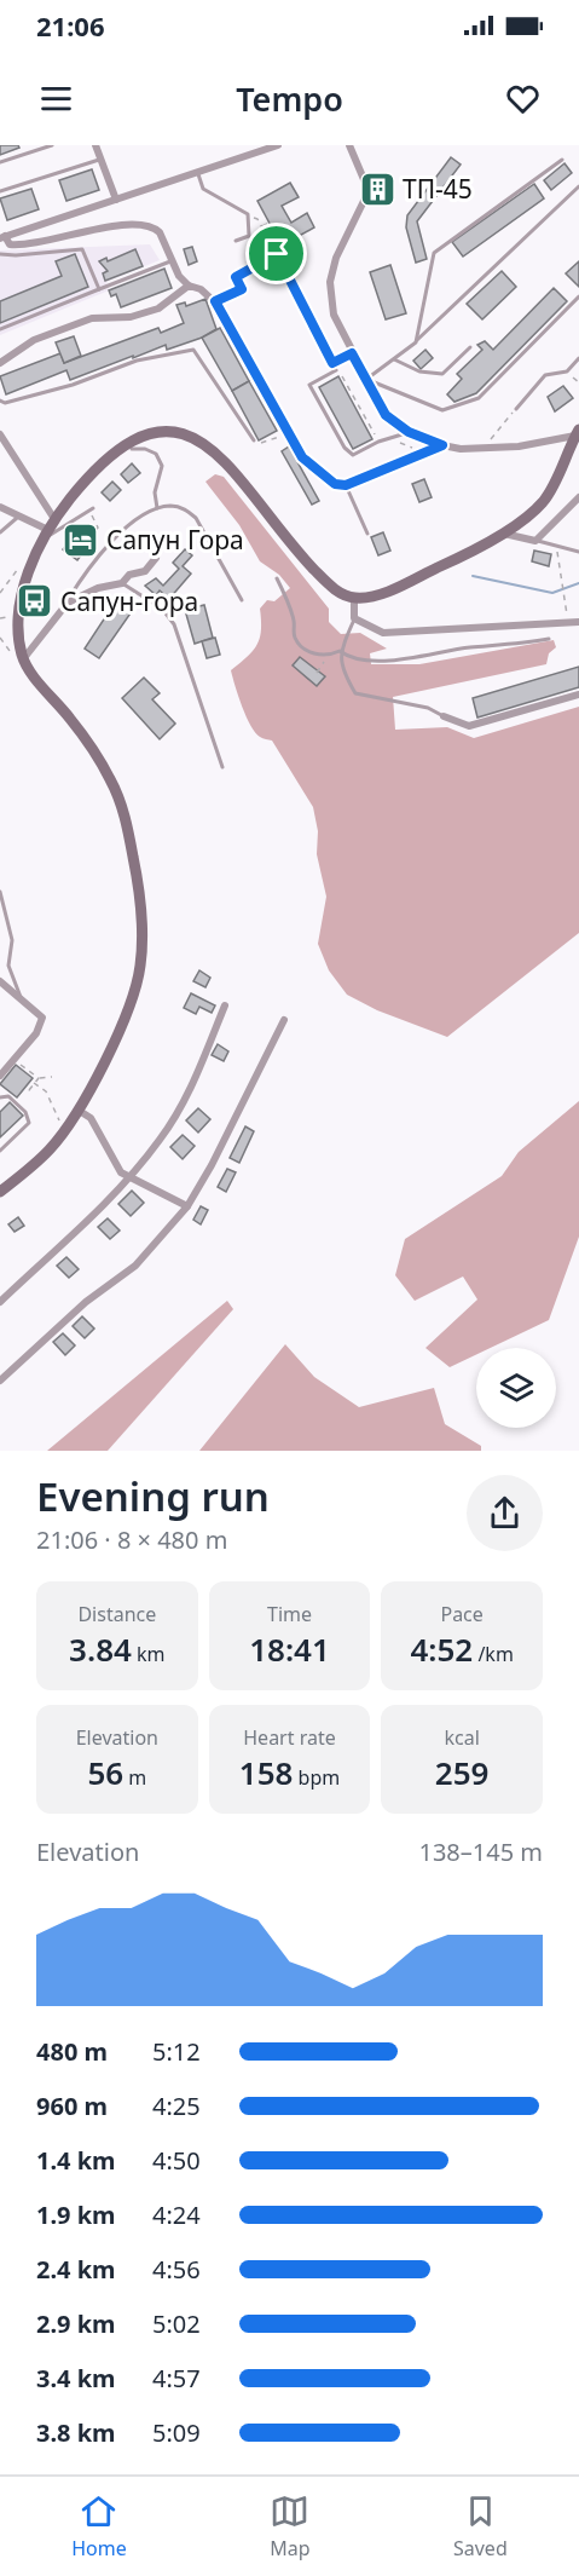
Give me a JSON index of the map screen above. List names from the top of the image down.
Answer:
{
  "places": {
    "building": ["ТП-45"],
    "hotel": ["Сапун Гора"],
    "bus stop": ["Сапун-гора"]
  },
  "page": {
    "status": "21:06",
    "header": "Tempo",
    "heading": ["Evening run", "21:06 · 8 × 480 m"],
    "stats": [
      ["Distance", "3.84 km"],
      ["Time", "18:41"],
      ["Pace", "4:52 /km"],
      ["Elevation", "56 m"],
      ["Heart rate", "158 bpm"],
      ["kcal", "259"]
    ],
    "chart": ["Elevation", "138–145 m"],
    "list": [
      {
        "name": "480 m",
        "note": "5:12"
      },
      {
        "name": "960 m",
        "note": "4:25"
      },
      {
        "name": "1.4 km",
        "note": "4:50"
      },
      {
        "name": "1.9 km",
        "note": "4:24"
      },
      {
        "name": "2.4 km",
        "note": "4:56"
      },
      {
        "name": "2.9 km",
        "note": "5:02"
      },
      {
        "name": "3.4 km",
        "note": "4:57"
      },
      {
        "name": "3.8 km",
        "note": "5:09"
      }
    ],
    "tabs": ["Home", "Map", "Saved"]
  }
}
